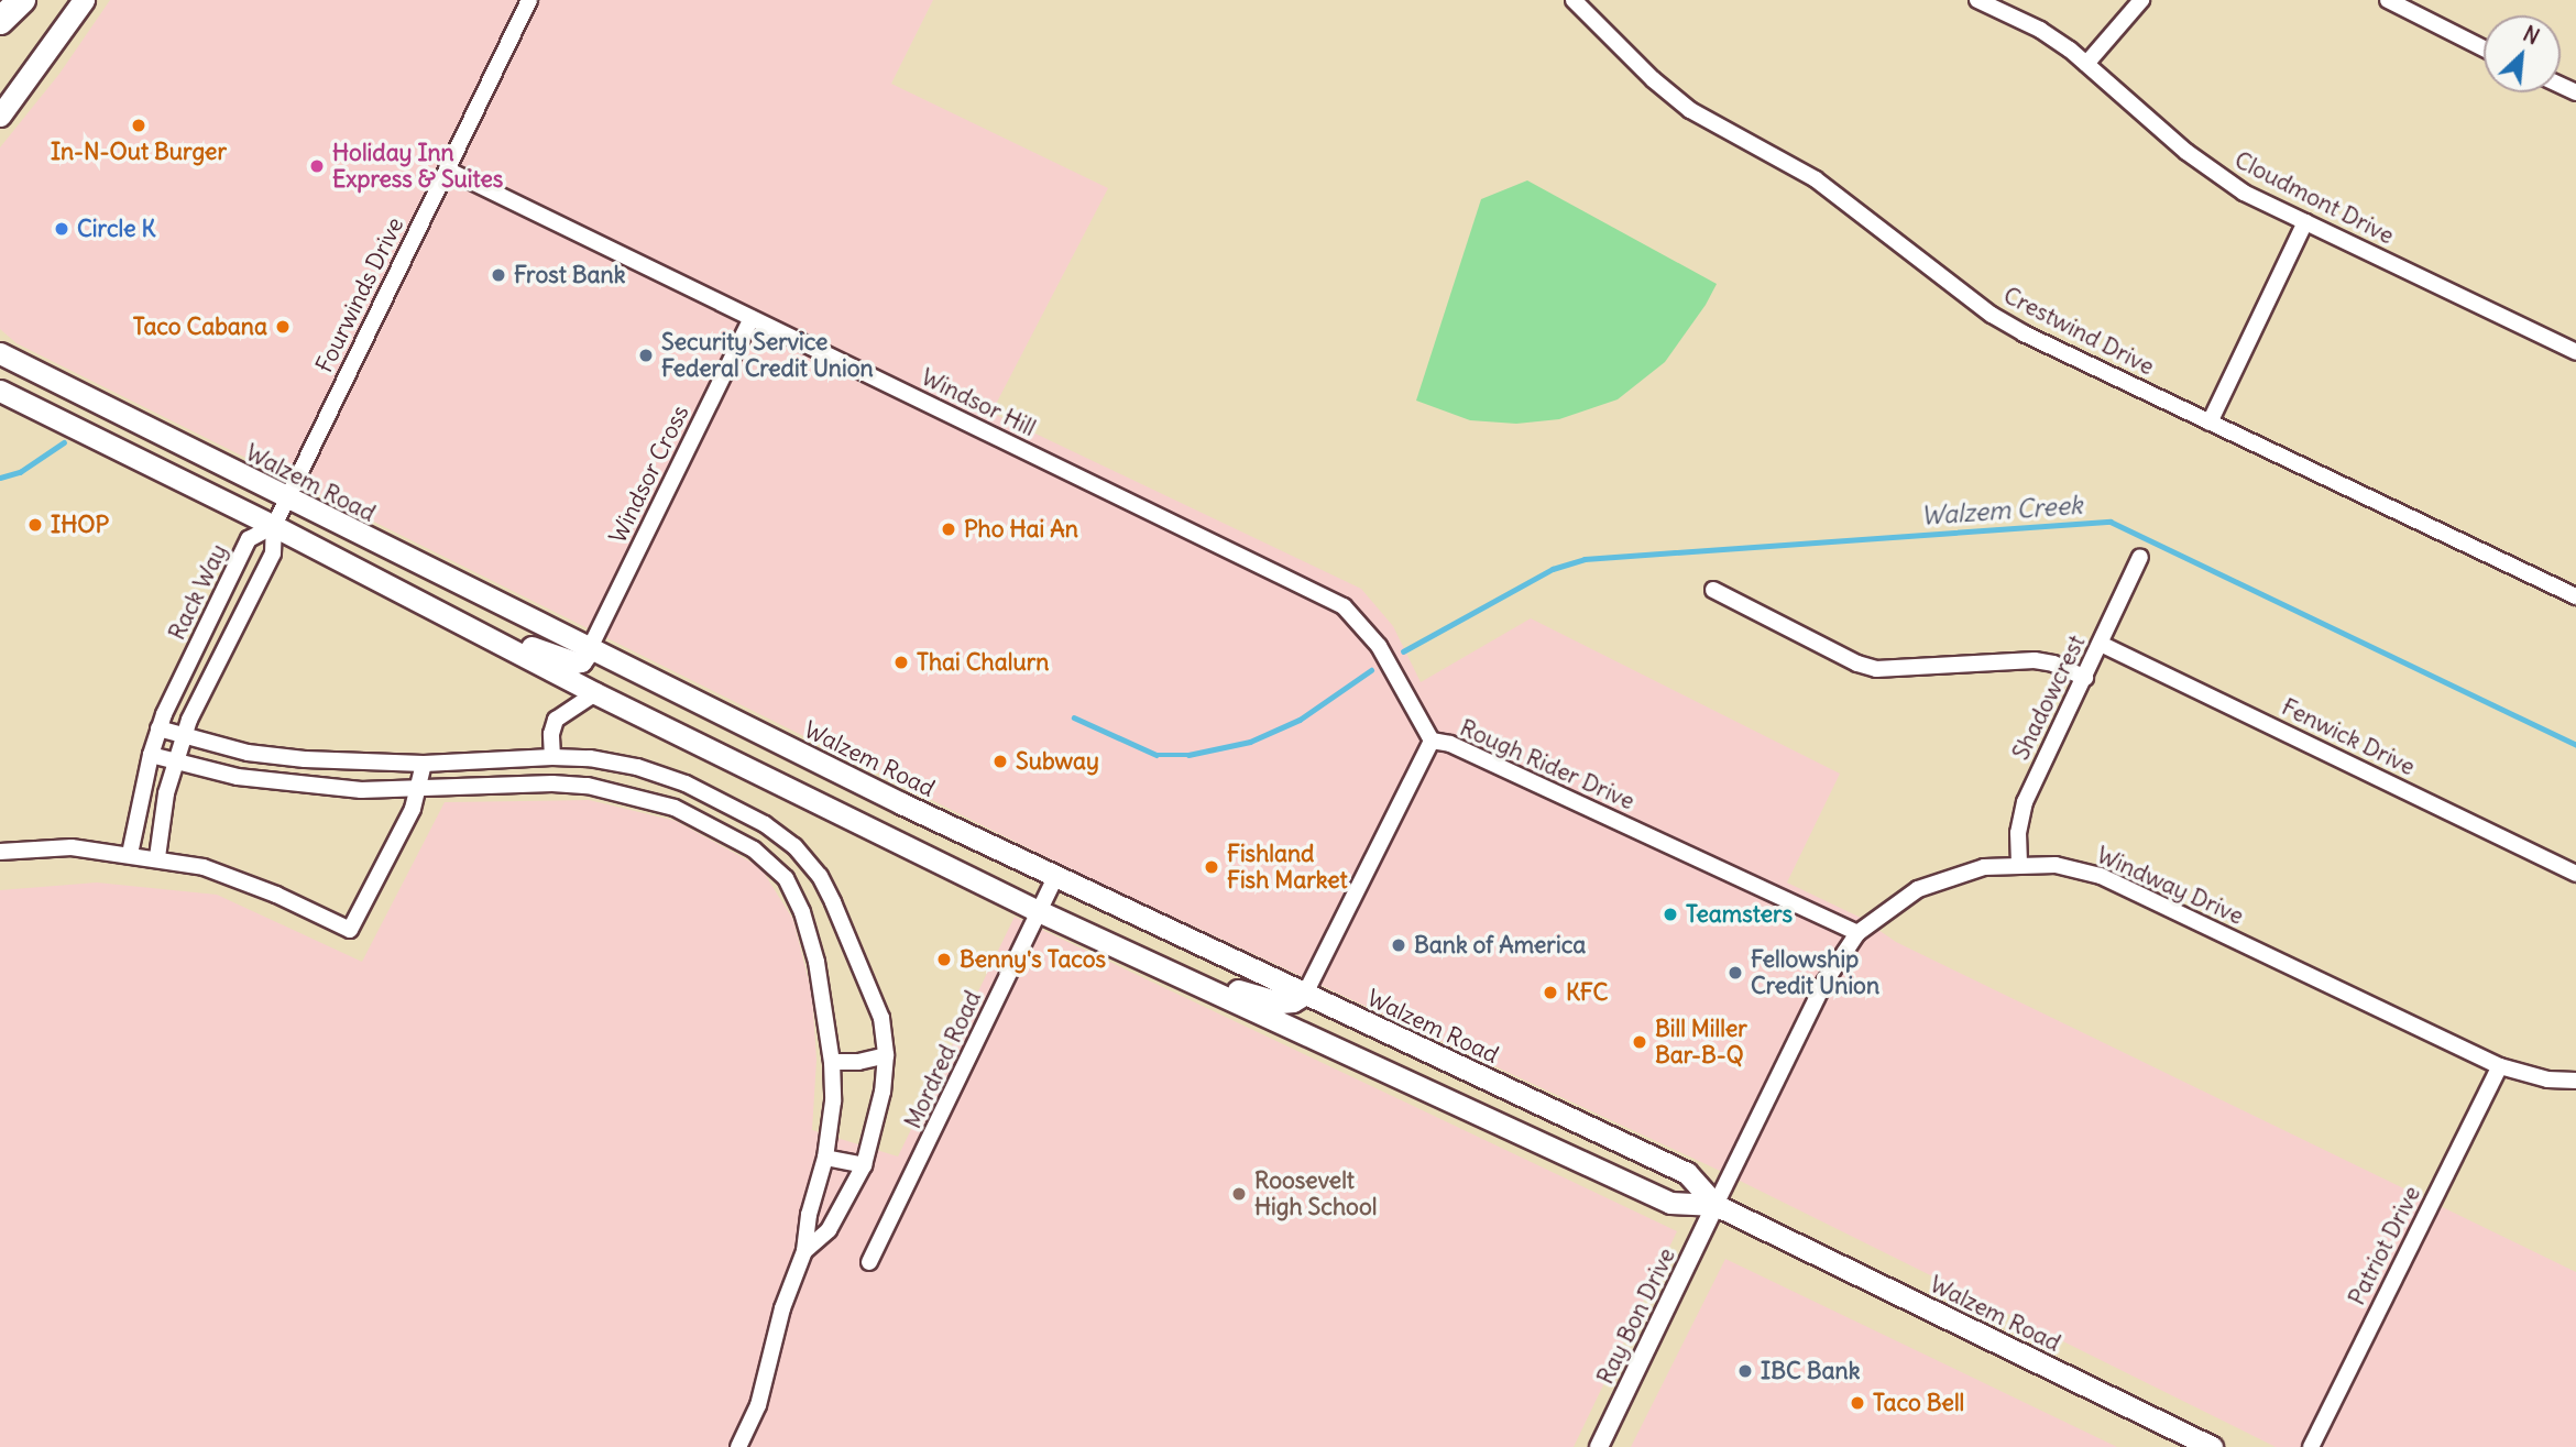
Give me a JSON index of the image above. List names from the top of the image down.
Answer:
{
  "streets": {
    "main road": ["Walzem Road"],
    "street": [
      "Cloudmont Drive",
      "Fourwinds Drive",
      "Crestwind Drive",
      "Windsor Hill",
      "Windsor Cross",
      "Rack Way",
      "Shadowcrest",
      "Fenwick Drive",
      "Rough Rider Drive",
      "Windway Drive",
      "Mordred Road",
      "Patriot Drive",
      "Ray Bon Drive"
    ]
  },
  "crossings": [
    ["Fourwinds Drive", "Windsor Hill"],
    ["Fourwinds Drive", "Walzem Road"],
    ["Fourwinds Drive", "Rack Way"],
    ["Windsor Hill", "Windsor Cross"],
    ["Windsor Hill", "Rough Rider Drive"],
    ["Windsor Cross", "Walzem Road"],
    ["Walzem Road", "Rack Way"],
    ["Walzem Road", "Rough Rider Drive"],
    ["Walzem Road", "Windway Drive"],
    ["Walzem Road", "Mordred Road"],
    ["Walzem Road", "Ray Bon Drive"],
    ["Shadowcrest", "Fenwick Drive"],
    ["Shadowcrest", "Windway Drive"],
    ["Rough Rider Drive", "Windway Drive"],
    ["Windway Drive", "Patriot Drive"],
    ["Windway Drive", "Ray Bon Drive"]
  ],
  "water": ["Walzem Creek"],
  "places": [
    "In-N-Out Burger",
    "Holiday Inn Express & Suites",
    "Circle K",
    "Frost Bank",
    "Taco Cabana",
    "Security Service Federal Credit Union",
    "IHOP",
    "Pho Hai An",
    "Thai Chalurn",
    "Subway",
    "Fishland Fish Market",
    "Teamsters",
    "Bank of America",
    "Benny's Tacos",
    "Fellowship Credit Union",
    "KFC",
    "Bill Miller Bar-B-Q",
    "Roosevelt High School",
    "IBC Bank",
    "Taco Bell"
  ],
  "north": "top right"
}
